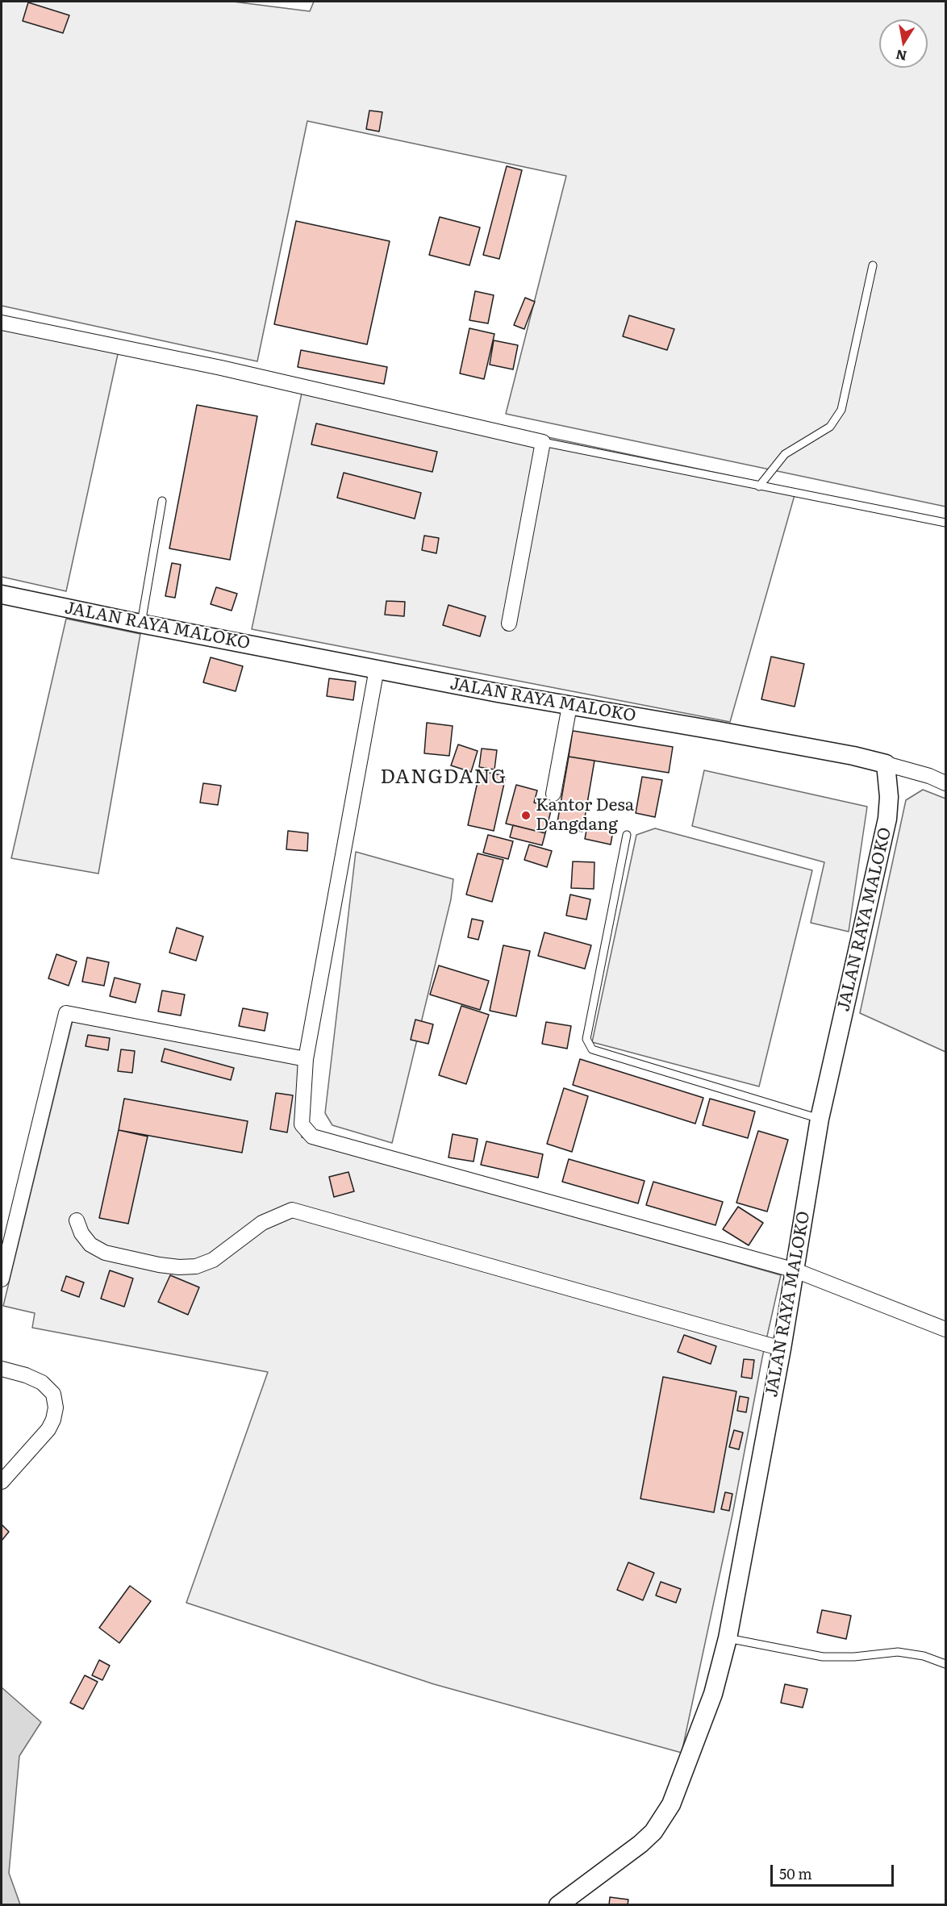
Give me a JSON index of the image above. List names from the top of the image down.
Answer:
{
  "streets": {
    "street": ["JALAN RAYA MALOKO"]
  },
  "districts": ["DANGDANG"],
  "places": ["Kantor Desa Dangdang"],
  "scale_bar": "50 m",
  "north": "bottom"
}
